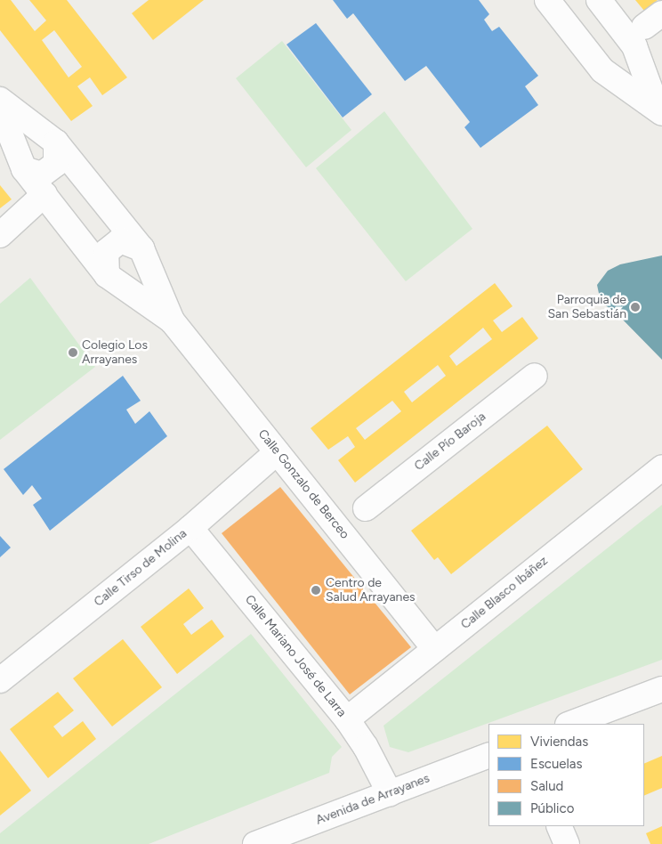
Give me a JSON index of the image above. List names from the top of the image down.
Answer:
{
  "streets": {
    "street": [
      "Calle Pío Baroja",
      "Calle Gonzalo de Berceo",
      "Calle Tirso de Molina",
      "Calle Blasco Ibáñez",
      "Calle Mariano José de Larra",
      "Avenida de Arrayanes"
    ]
  },
  "crossings": [
    ["Calle Gonzalo de Berceo", "Calle Tirso de Molina"],
    ["Calle Gonzalo de Berceo", "Calle Blasco Ibáñez"],
    ["Calle Tirso de Molina", "Calle Mariano José de Larra"],
    ["Calle Blasco Ibáñez", "Calle Mariano José de Larra"],
    ["Calle Mariano José de Larra", "Avenida de Arrayanes"]
  ],
  "places": ["Parroquia de San Sebastián", "Colegio Los Arrayanes", "Centro de Salud Arrayanes"],
  "legend": [
    "Viviendas",
    "Escuelas",
    "Salud",
    "Público"
  ]
}
